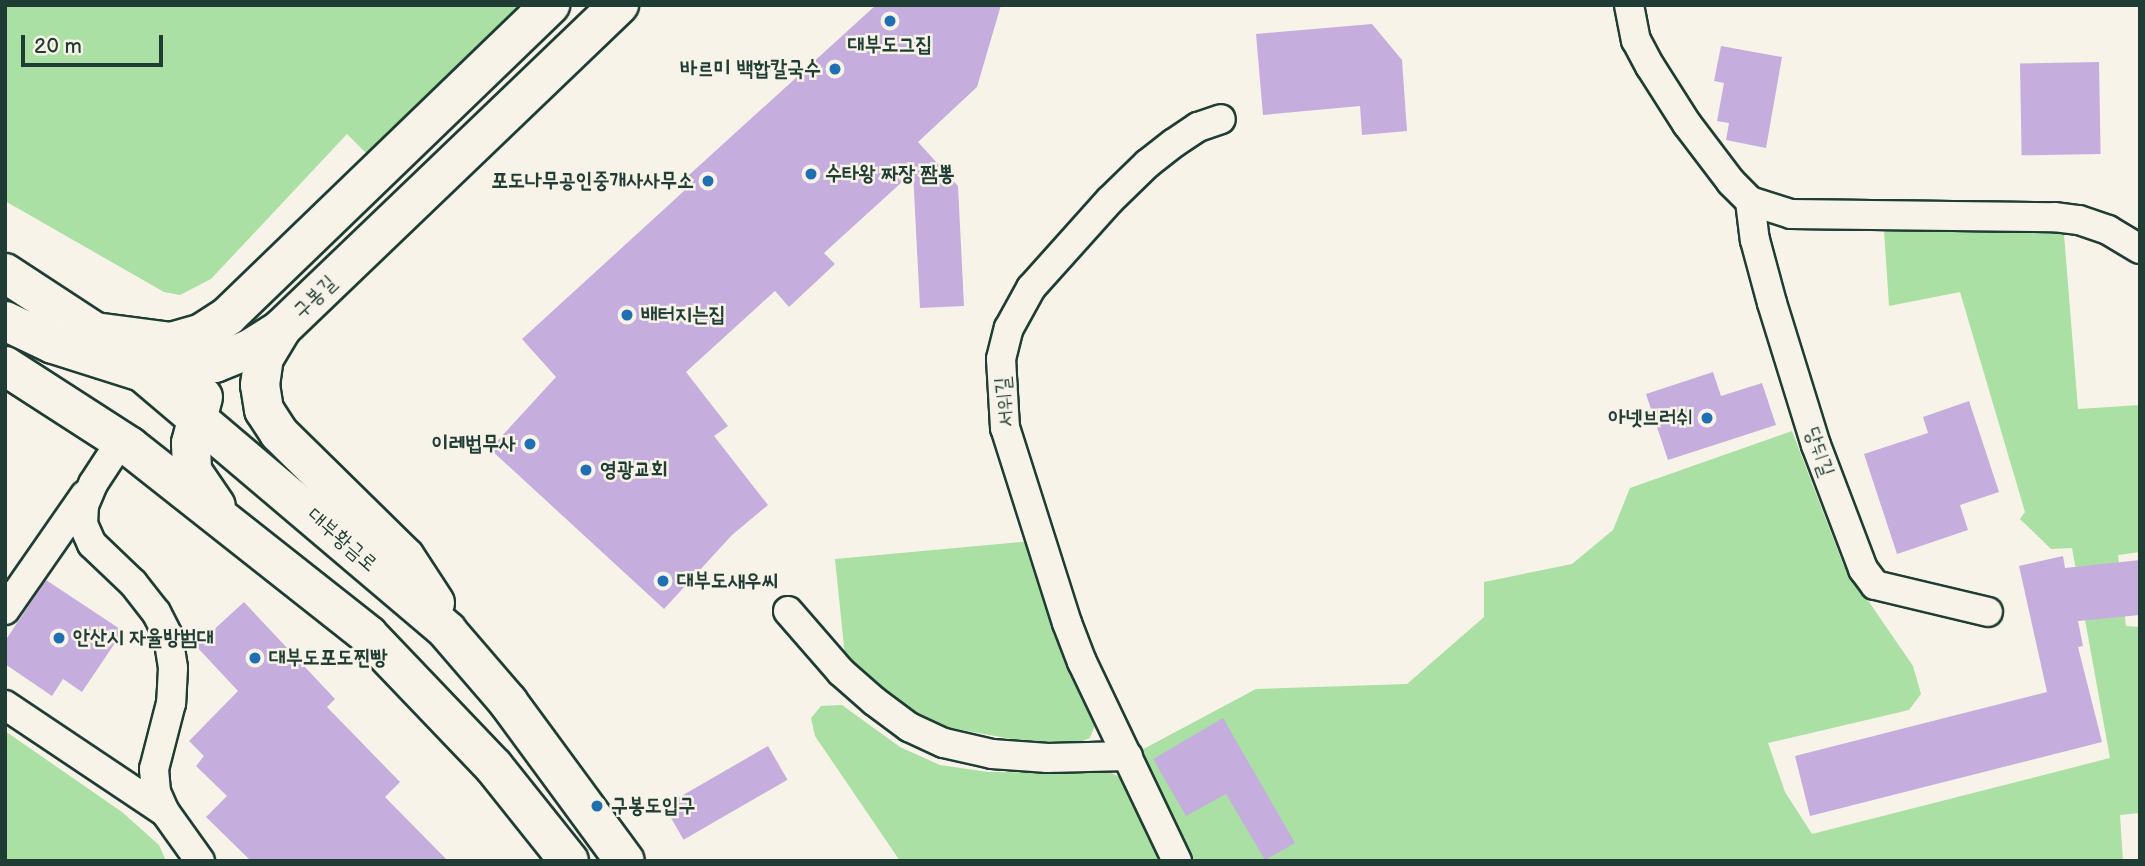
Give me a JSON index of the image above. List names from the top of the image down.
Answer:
{
  "streets": {
    "main road": ["구봉길", "대부황금로"],
    "lane": ["서위길", "당뒤길"]
  },
  "crossings": [
    ["구봉길", "대부황금로"]
  ],
  "places": [
    "대부도그집",
    "바르미 백합칼국수",
    "수타왕 짜장 짬뽕",
    "포도나무공인중개사사무소",
    "배터지는집",
    "아넷브러쉬",
    "이레법무사",
    "영광교회",
    "대부도새우씨",
    "안산시 자율방범대",
    "대부도포도찐빵",
    "구봉도입구"
  ],
  "scale_bar": "20 m"
}
